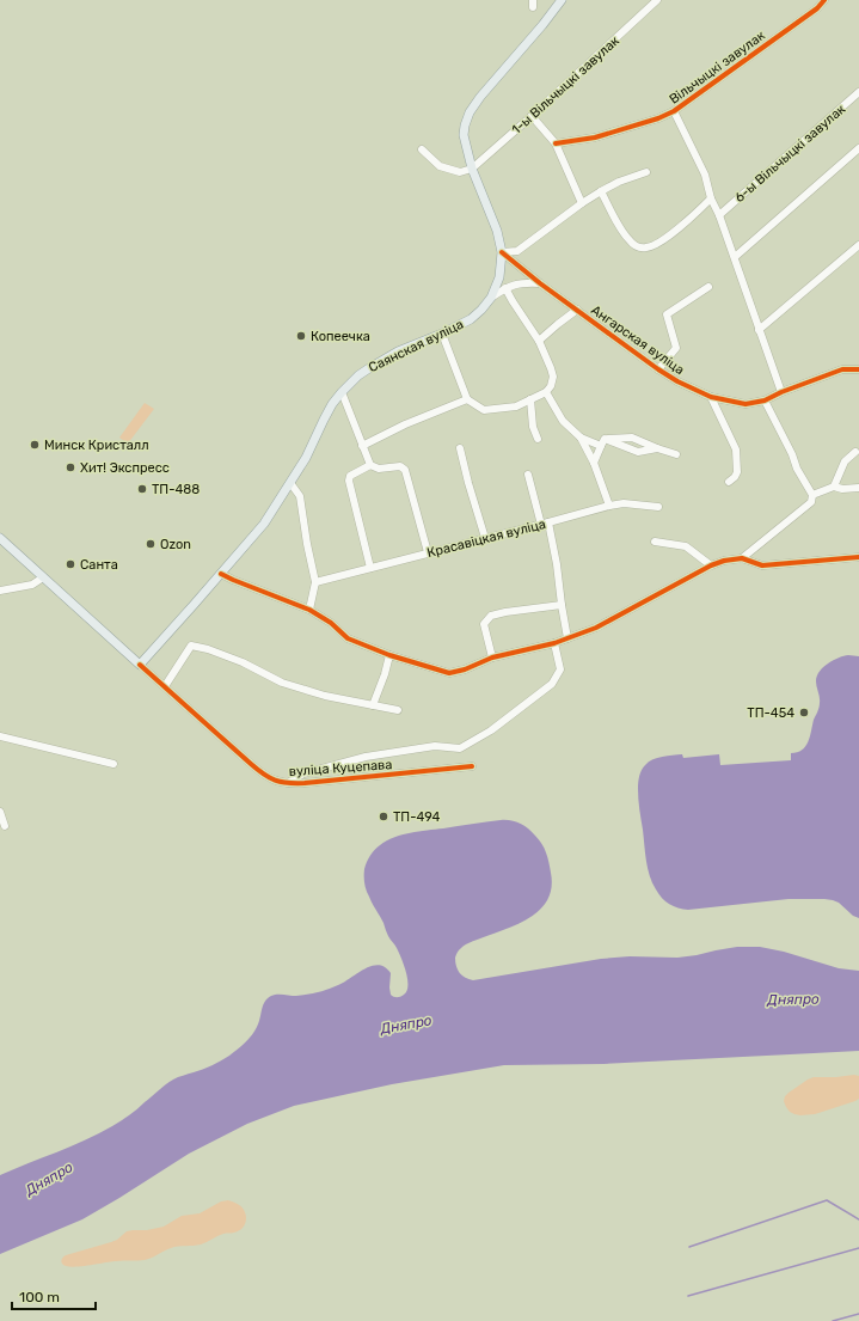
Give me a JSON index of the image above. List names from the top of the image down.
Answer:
{
  "streets": {
    "main road": ["Саянская вуліца", "вуліца Куцепава"],
    "street": [
      "Вільчыцкі завулак",
      "1-ы Вільчыцкі завулак",
      "6-ы Вільчыцкі завулак",
      "Ангарская вуліца",
      "Красавіцкая вуліца"
    ]
  },
  "crossings": [
    ["Ангарская вуліца", "Саянская вуліца"],
    ["Саянская вуліца", "вуліца Куцепава"]
  ],
  "water": ["Дняпро"],
  "places": [
    "Копеечка",
    "Минск Кристалл",
    "Хит! Экспресс",
    "ТП-488",
    "Ozon",
    "Санта",
    "ТП-454",
    "ТП-494"
  ],
  "scale_bar": "100 m"
}
